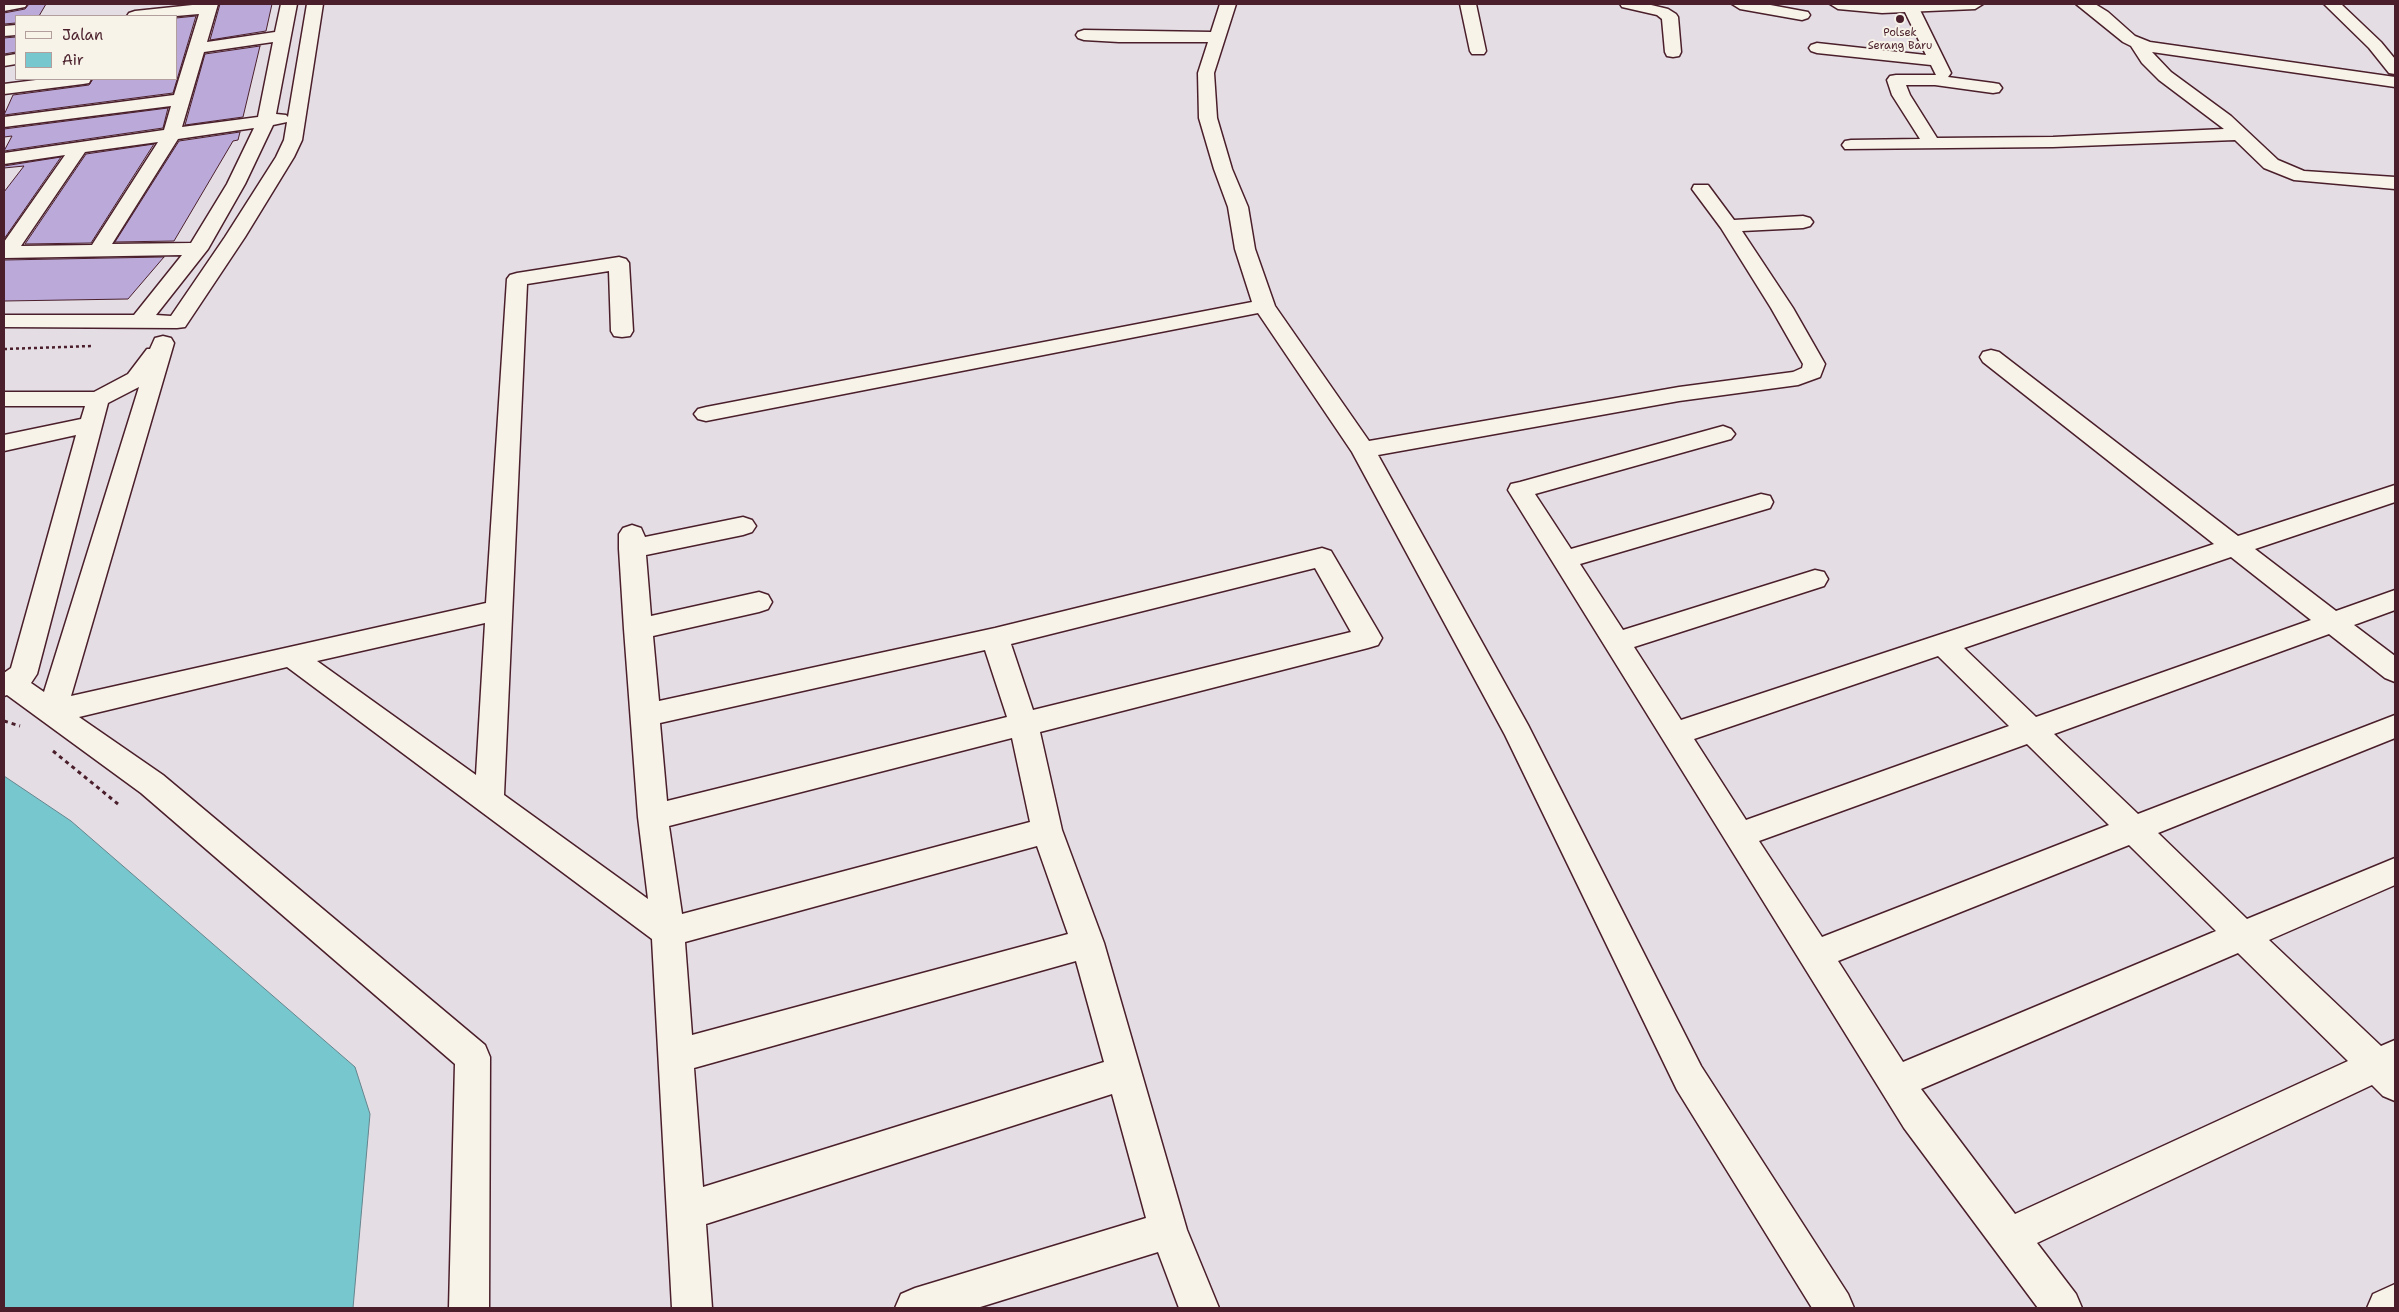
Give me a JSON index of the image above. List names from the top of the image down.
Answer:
{
  "places": ["Polsek Serang Baru"],
  "legend": ["Jalan", "Air"]
}
